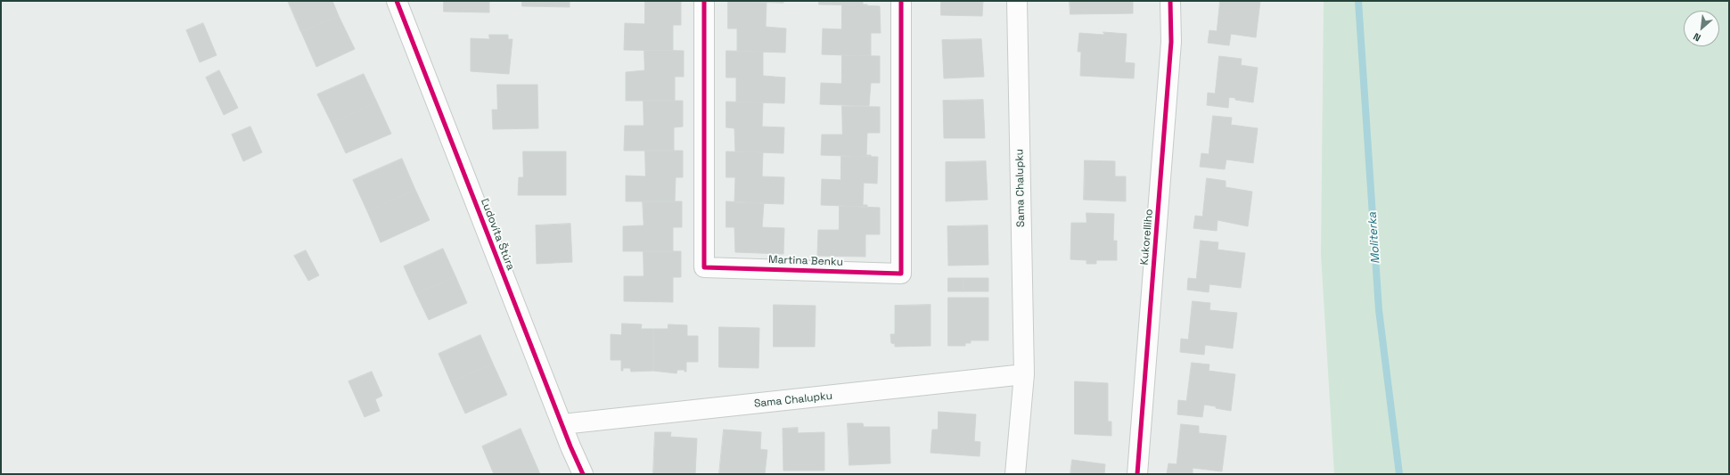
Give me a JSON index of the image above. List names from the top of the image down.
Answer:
{
  "streets": {
    "street": [
      "Sama Chalupku",
      "Ľudovíta Štúra",
      "Kukorelliho",
      "Martina Benku"
    ]
  },
  "crossings": [
    ["Sama Chalupku", "Ľudovíta Štúra"]
  ],
  "water": ["Moliterka"],
  "north": "bottom left"
}
